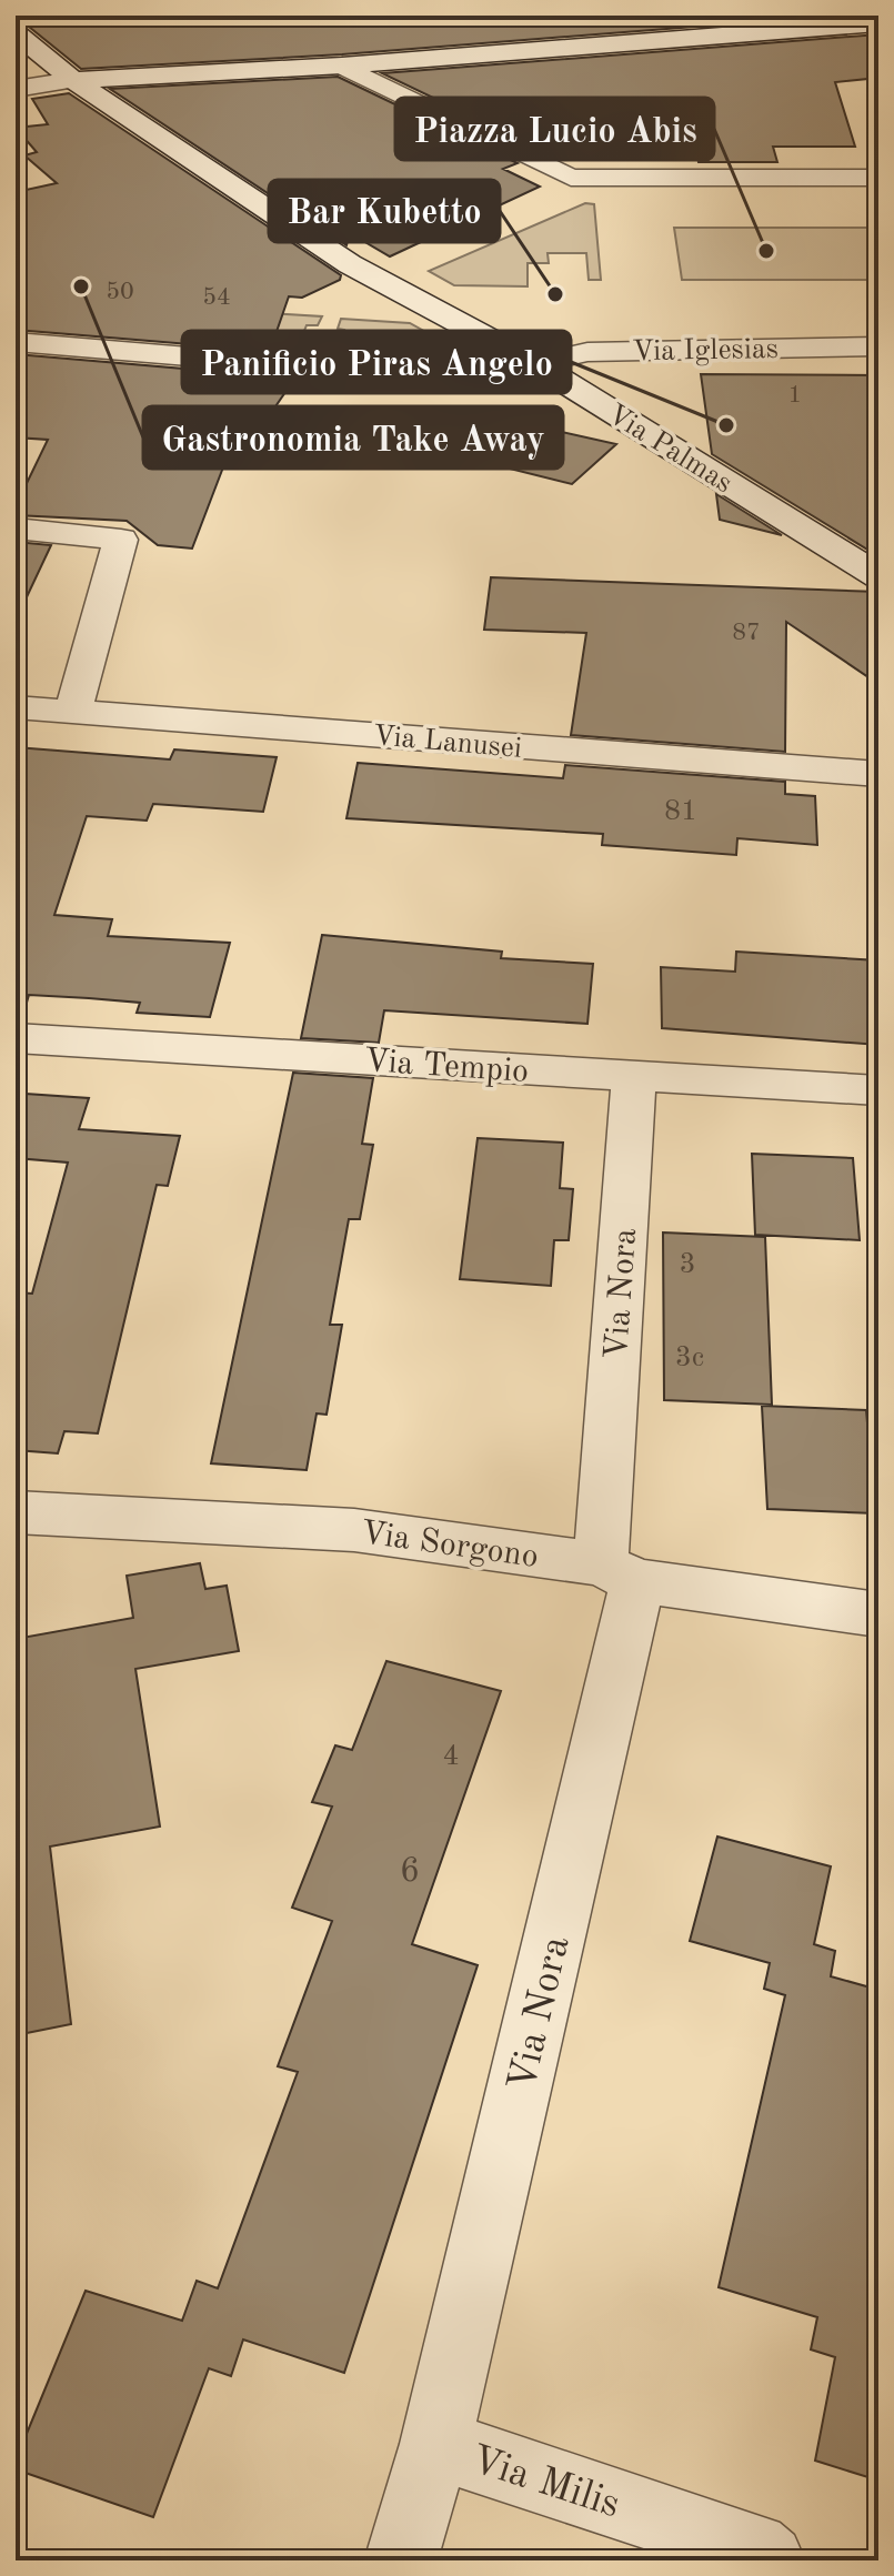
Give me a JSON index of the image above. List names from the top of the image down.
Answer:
{
  "streets": {
    "street": [
      "Via Iglesias",
      "Via Palmas",
      "Via Lanusei",
      "Via Tempio",
      "Via Nora",
      "Via Sorgono",
      "Via Milis"
    ]
  },
  "crossings": [
    ["Via Iglesias", "Via Palmas"],
    ["Via Tempio", "Via Nora"],
    ["Via Nora", "Via Sorgono"],
    ["Via Nora", "Via Milis"]
  ],
  "places": [
    "Piazza Lucio Abis",
    "Gastronomia Take Away",
    "Bar Kubetto",
    "Panificio Piras Angelo"
  ],
  "house_numbers": [
    "50",
    "54",
    "1",
    "87",
    "81",
    "3",
    "3c",
    "4",
    "6"
  ]
}
